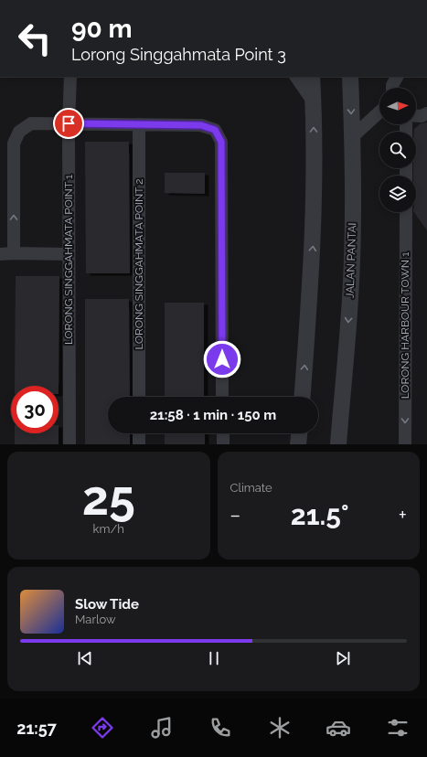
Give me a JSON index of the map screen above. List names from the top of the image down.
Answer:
{
  "streets": {
    "street": [
      "LORONG SINGGAHMATA POINT 1",
      "JALAN PANTAI",
      "LORONG SINGGAHMATA POINT 2",
      "LORONG HARBOUR TOWN 1"
    ]
  },
  "north": "right",
  "page": {
    "turn": ["90 m", "Lorong Singgahmata Point 3"],
    "limit": "30",
    "trip": "21:58 · 1 min · 150 m",
    "tile": [
      ["25", "km/h"],
      "Climate"
    ],
    "heat": ["−", "21.5°", "+"],
    "song": ["Slow Tide", "Marlow"],
    "tabs": "21:57"
  }
}
